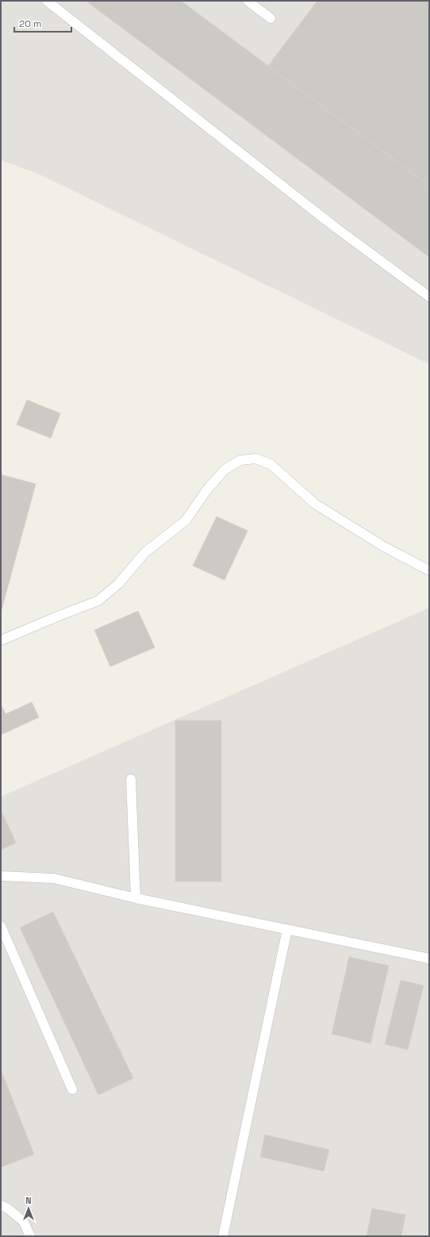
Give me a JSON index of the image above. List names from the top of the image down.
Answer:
{
  "scale_bar": "20 m",
  "north": "top"
}
